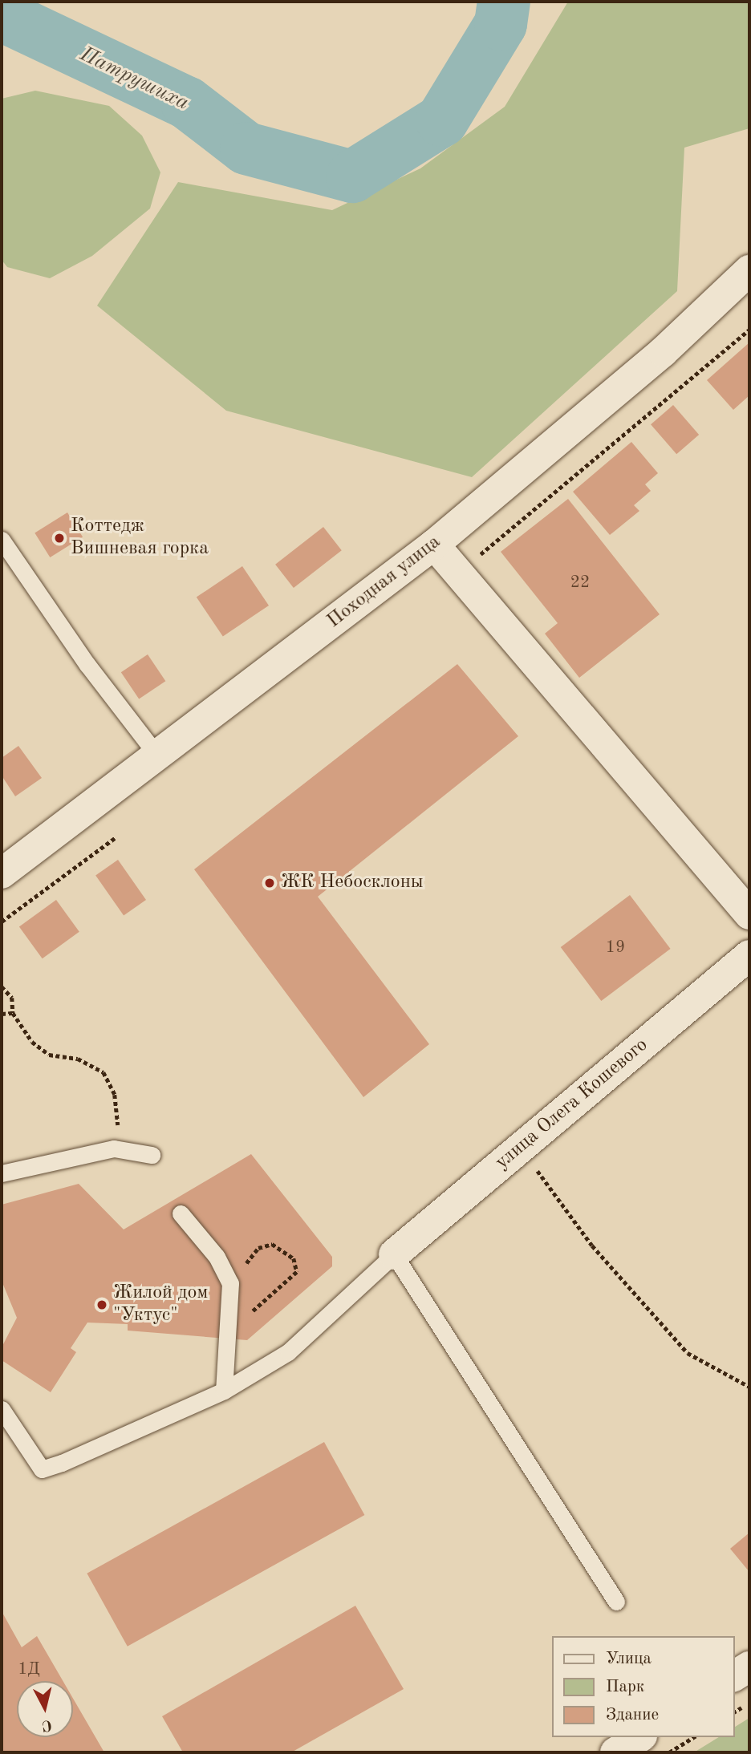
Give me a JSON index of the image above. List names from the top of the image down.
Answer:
{
  "streets": {
    "street": ["Походная улица", "улица Олега Кошевого"]
  },
  "water": ["Патрушиха"],
  "places": ["Коттедж Вишневая горка", "ЖК Небосклоны", "Жилой дом \"Уктус\""],
  "house_numbers": ["22", "19", "1Д"],
  "legend": ["Улица", "Парк", "Здание"],
  "north": "bottom"
}
